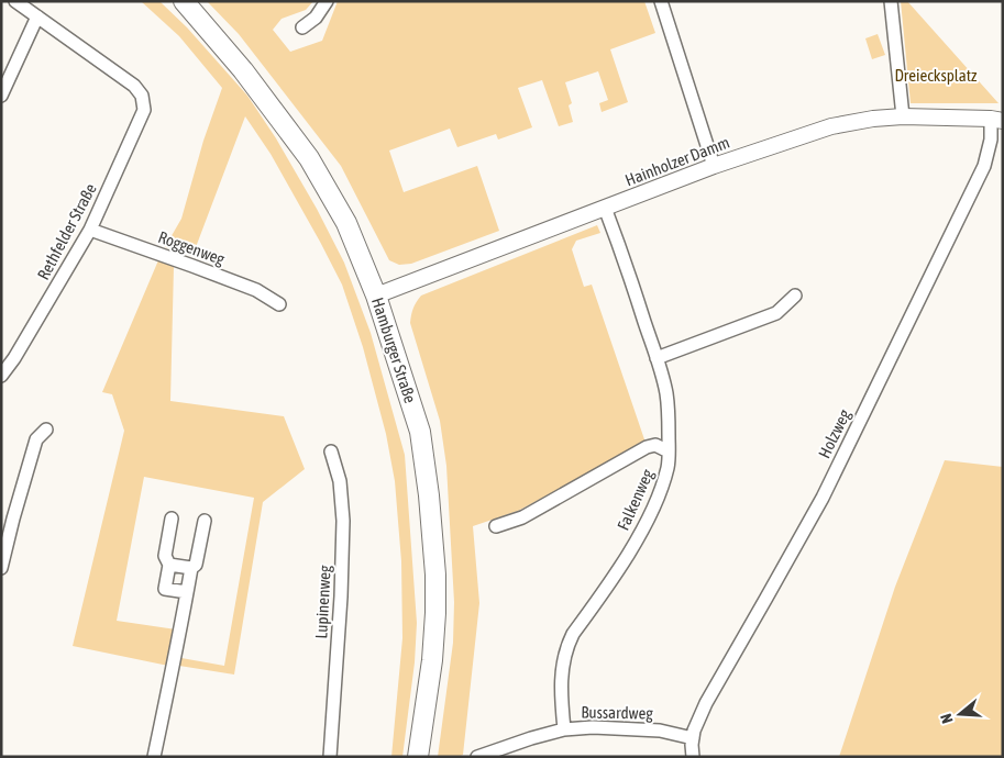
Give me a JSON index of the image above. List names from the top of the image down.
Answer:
{
  "streets": {
    "main road": ["Hamburger Straße"],
    "street": [
      "Hainholzer Damm",
      "Rethfelder Straße",
      "Roggenweg",
      "Holzweg",
      "Falkenweg",
      "Lupinenweg",
      "Bussardweg"
    ]
  },
  "crossings": [
    ["Hainholzer Damm", "Hamburger Straße"],
    ["Hainholzer Damm", "Holzweg"],
    ["Hainholzer Damm", "Falkenweg"],
    ["Rethfelder Straße", "Roggenweg"],
    ["Holzweg", "Bussardweg"],
    ["Falkenweg", "Bussardweg"]
  ],
  "parks": ["Dreiecksplatz"],
  "north": "left"
}
